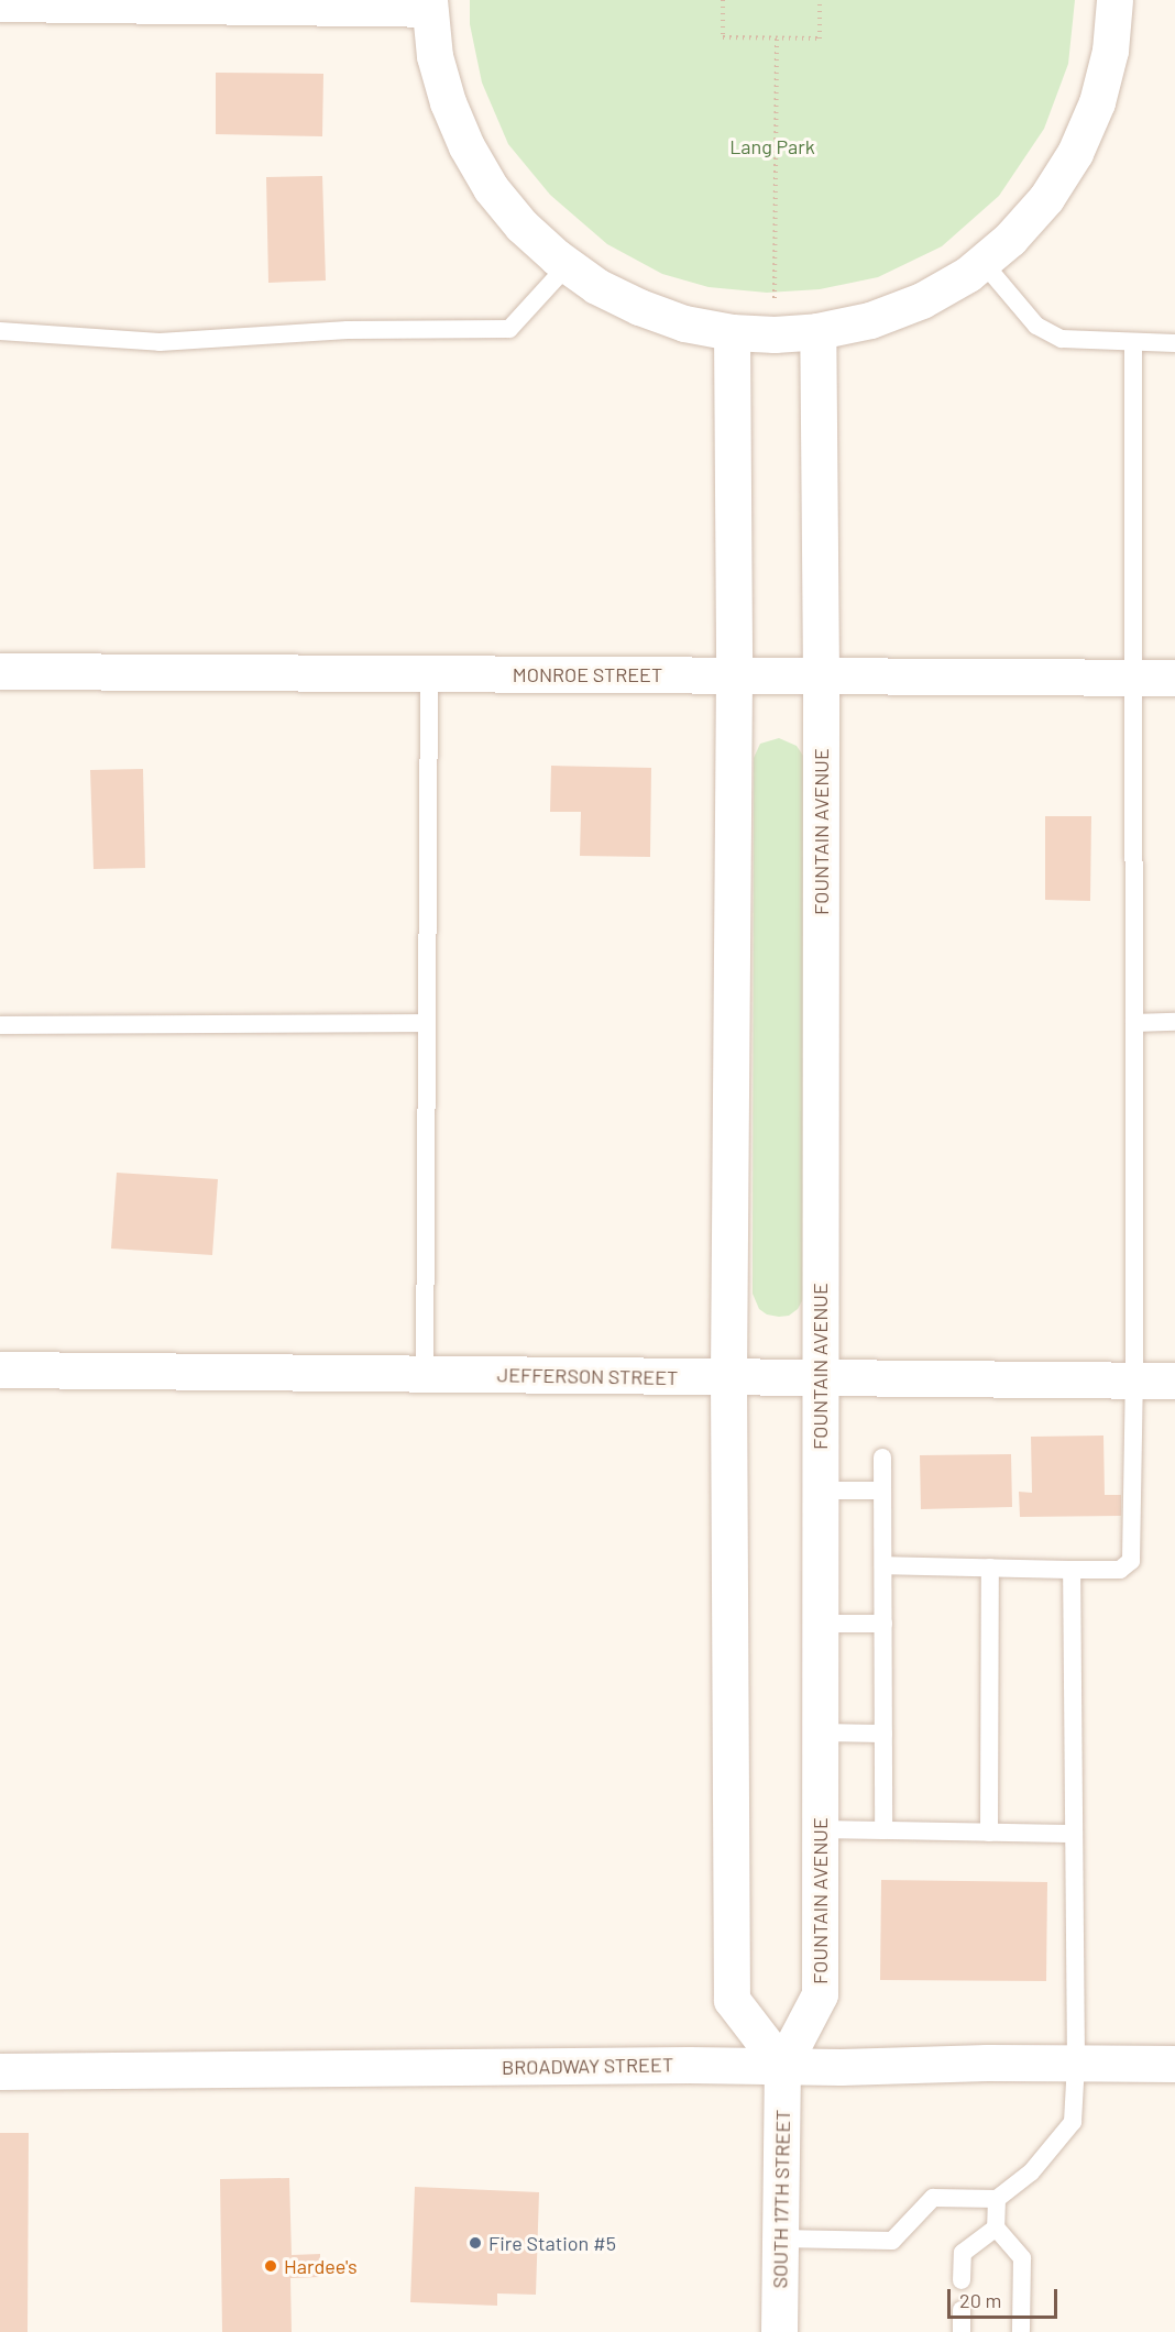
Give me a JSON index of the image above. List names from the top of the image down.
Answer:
{
  "streets": {
    "street": [
      "MONROE STREET",
      "FOUNTAIN AVENUE",
      "JEFFERSON STREET",
      "BROADWAY STREET",
      "SOUTH 17TH STREET"
    ]
  },
  "crossings": [
    ["MONROE STREET", "FOUNTAIN AVENUE"],
    ["FOUNTAIN AVENUE", "JEFFERSON STREET"],
    ["FOUNTAIN AVENUE", "BROADWAY STREET"],
    ["FOUNTAIN AVENUE", "SOUTH 17TH STREET"],
    ["BROADWAY STREET", "SOUTH 17TH STREET"]
  ],
  "parks": ["Lang Park"],
  "places": ["Fire Station #5", "Hardee's"],
  "scale_bar": "20 m"
}
